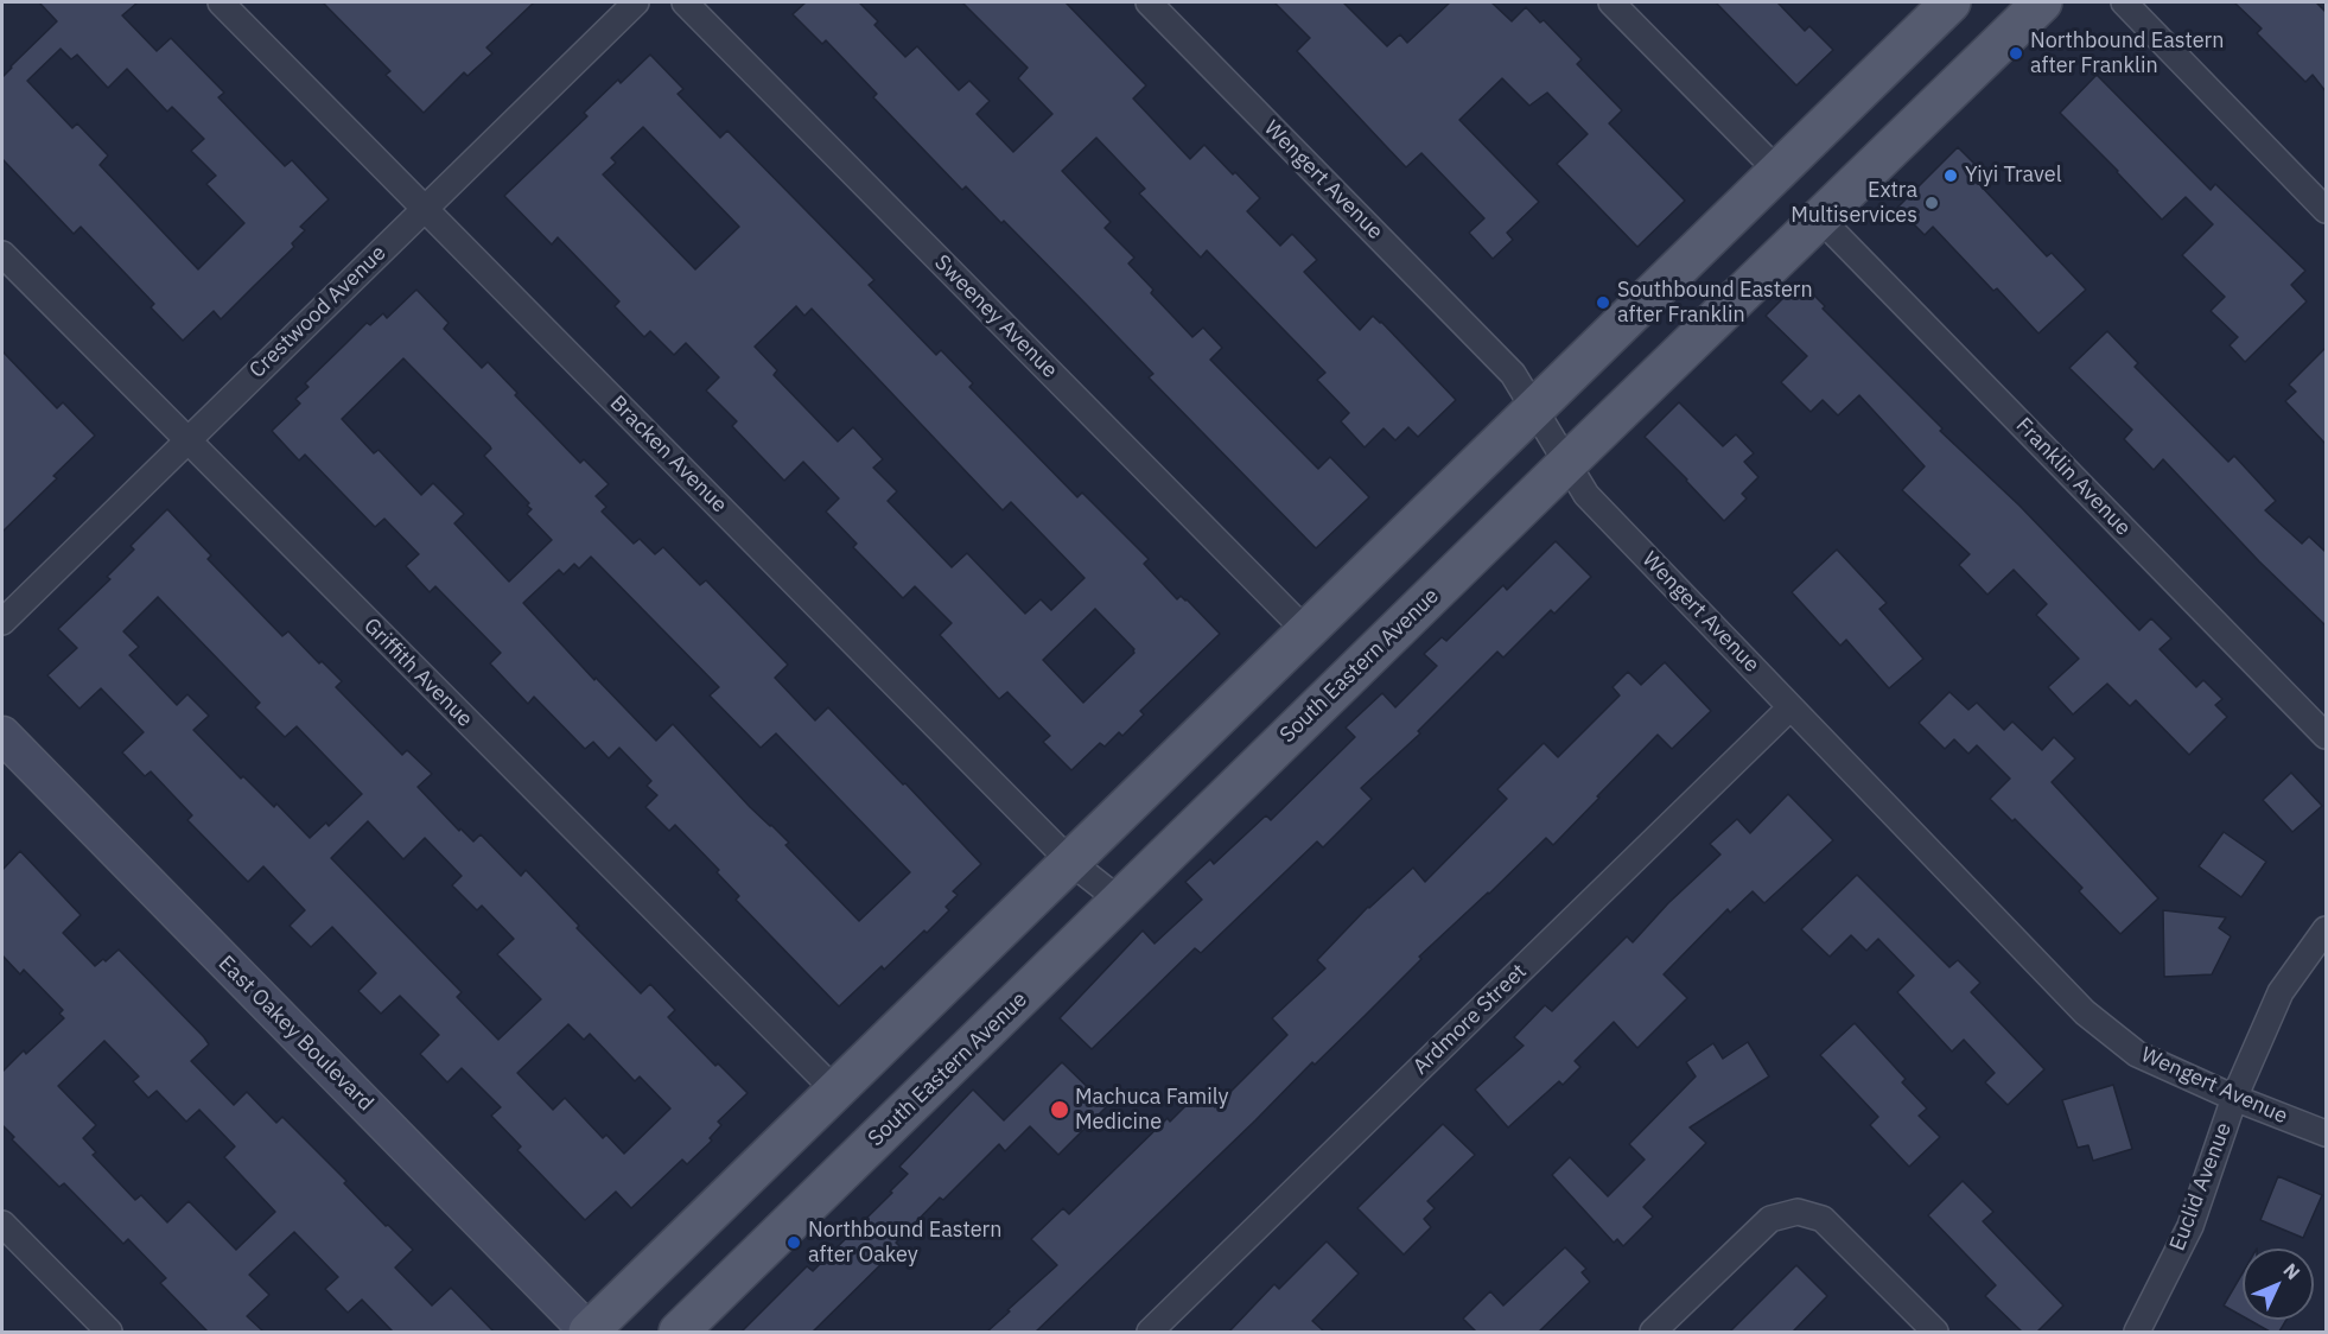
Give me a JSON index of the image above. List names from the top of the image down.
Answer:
{
  "streets": {
    "main road": ["South Eastern Avenue"],
    "street": [
      "Wengert Avenue",
      "Crestwood Avenue",
      "Sweeney Avenue",
      "Bracken Avenue",
      "Franklin Avenue",
      "Griffith Avenue",
      "Ardmore Street",
      "East Oakey Boulevard",
      "Euclid Avenue"
    ]
  },
  "crossings": [
    ["Wengert Avenue", "South Eastern Avenue"],
    ["Wengert Avenue", "Ardmore Street"],
    ["Wengert Avenue", "Euclid Avenue"],
    ["Crestwood Avenue", "Bracken Avenue"],
    ["Crestwood Avenue", "Griffith Avenue"],
    ["Bracken Avenue", "South Eastern Avenue"],
    ["Franklin Avenue", "South Eastern Avenue"]
  ],
  "places": [
    "Northbound Eastern after Franklin",
    "Yiyi Travel",
    "Extra Multiservices",
    "Southbound Eastern after Franklin",
    "Machuca Family Medicine",
    "Northbound Eastern after Oakey"
  ],
  "north": "top right"
}
